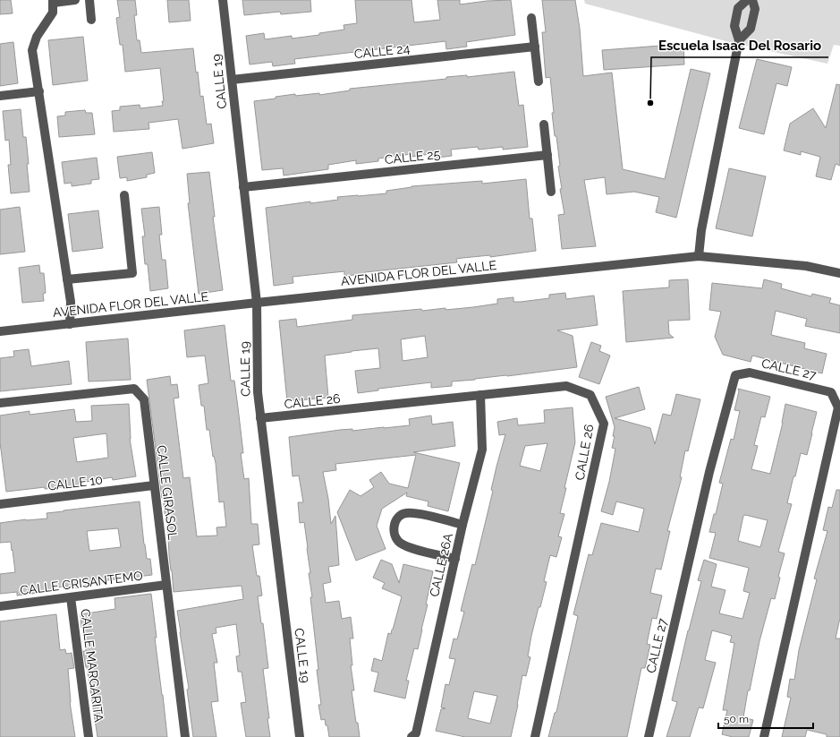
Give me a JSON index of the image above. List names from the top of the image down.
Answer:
{
  "streets": {
    "street": [
      "CALLE 24",
      "CALLE 19",
      "CALLE 25",
      "AVENIDA FLOR DEL VALLE",
      "CALLE 27",
      "CALLE 26",
      "CALLE 10",
      "CALLE GIRASOL",
      "CALLE 26A",
      "CALLE CRISANTEMO",
      "CALLE MARGARITA"
    ]
  },
  "crossings": [
    ["CALLE 24", "CALLE 19"],
    ["CALLE 19", "CALLE 25"],
    ["CALLE 19", "AVENIDA FLOR DEL VALLE"],
    ["CALLE 19", "CALLE 26"],
    ["CALLE 26", "CALLE 26A"],
    ["CALLE 10", "CALLE GIRASOL"],
    ["CALLE GIRASOL", "CALLE CRISANTEMO"],
    ["CALLE CRISANTEMO", "CALLE MARGARITA"]
  ],
  "places": ["Escuela Isaac Del Rosario"],
  "scale_bar": "50 m"
}
